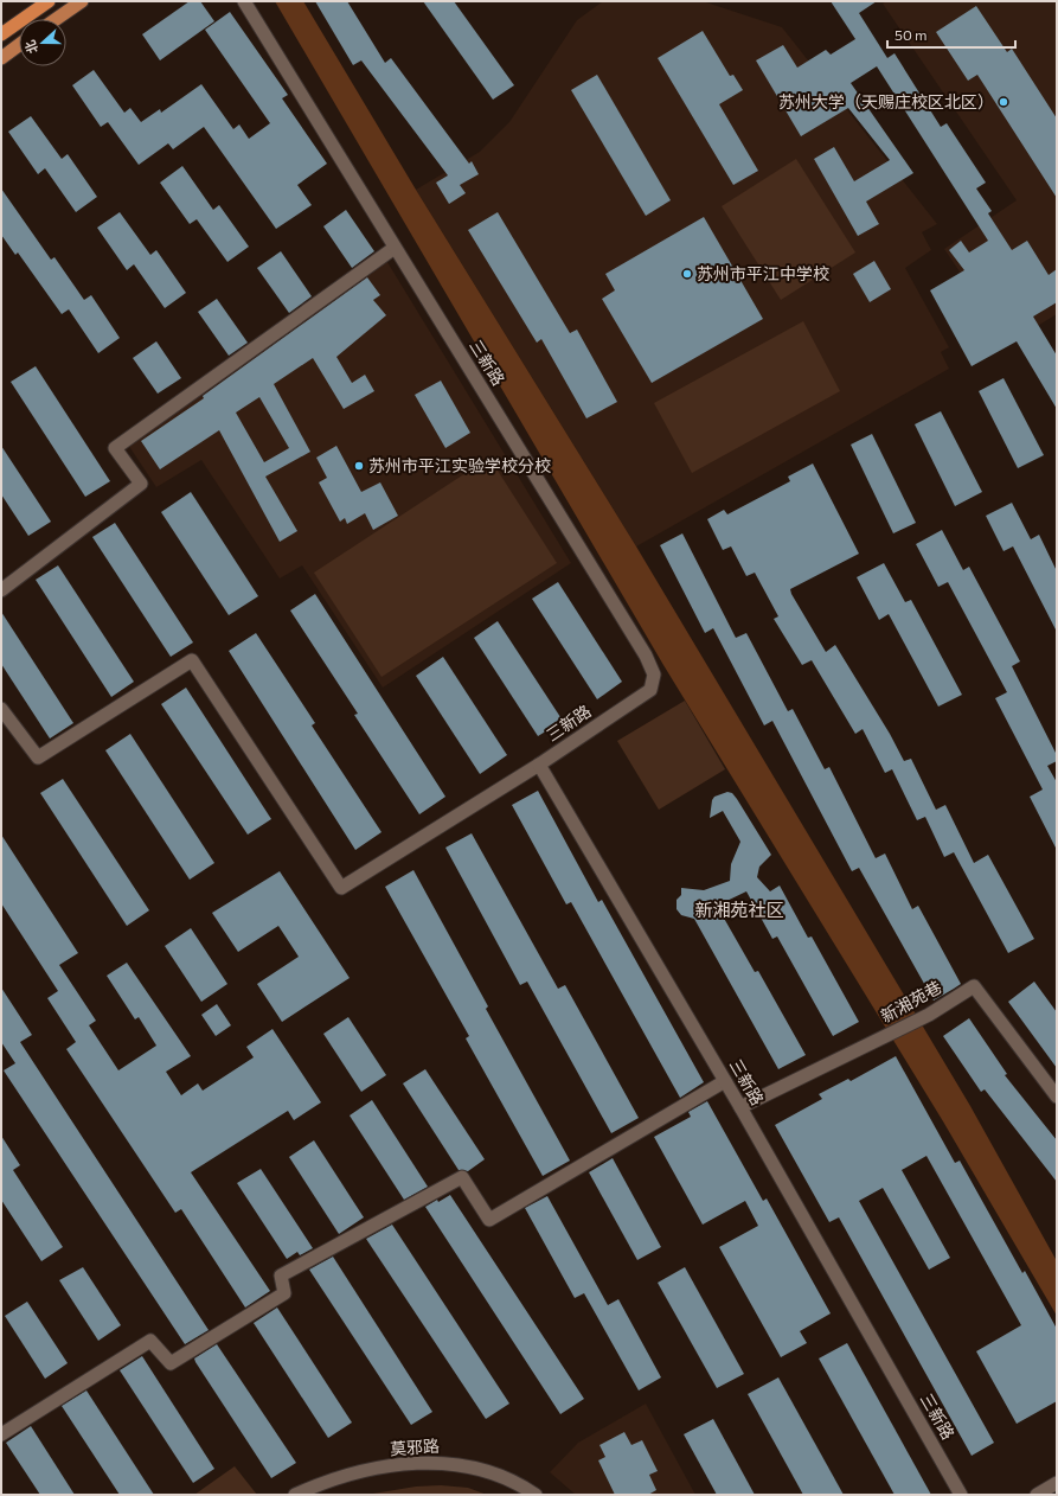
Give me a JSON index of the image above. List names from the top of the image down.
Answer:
{
  "streets": {
    "street": ["三新路", "新湘苑巷", "莫邪路"]
  },
  "crossings": [
    ["三新路", "新湘苑巷"]
  ],
  "districts": ["新湘苑社区"],
  "places": ["苏州大学（天赐庄校区北区）", "苏州市平江中学校", "苏州市平江实验学校分校"],
  "scale_bar": "50 m",
  "north": "left"
}
